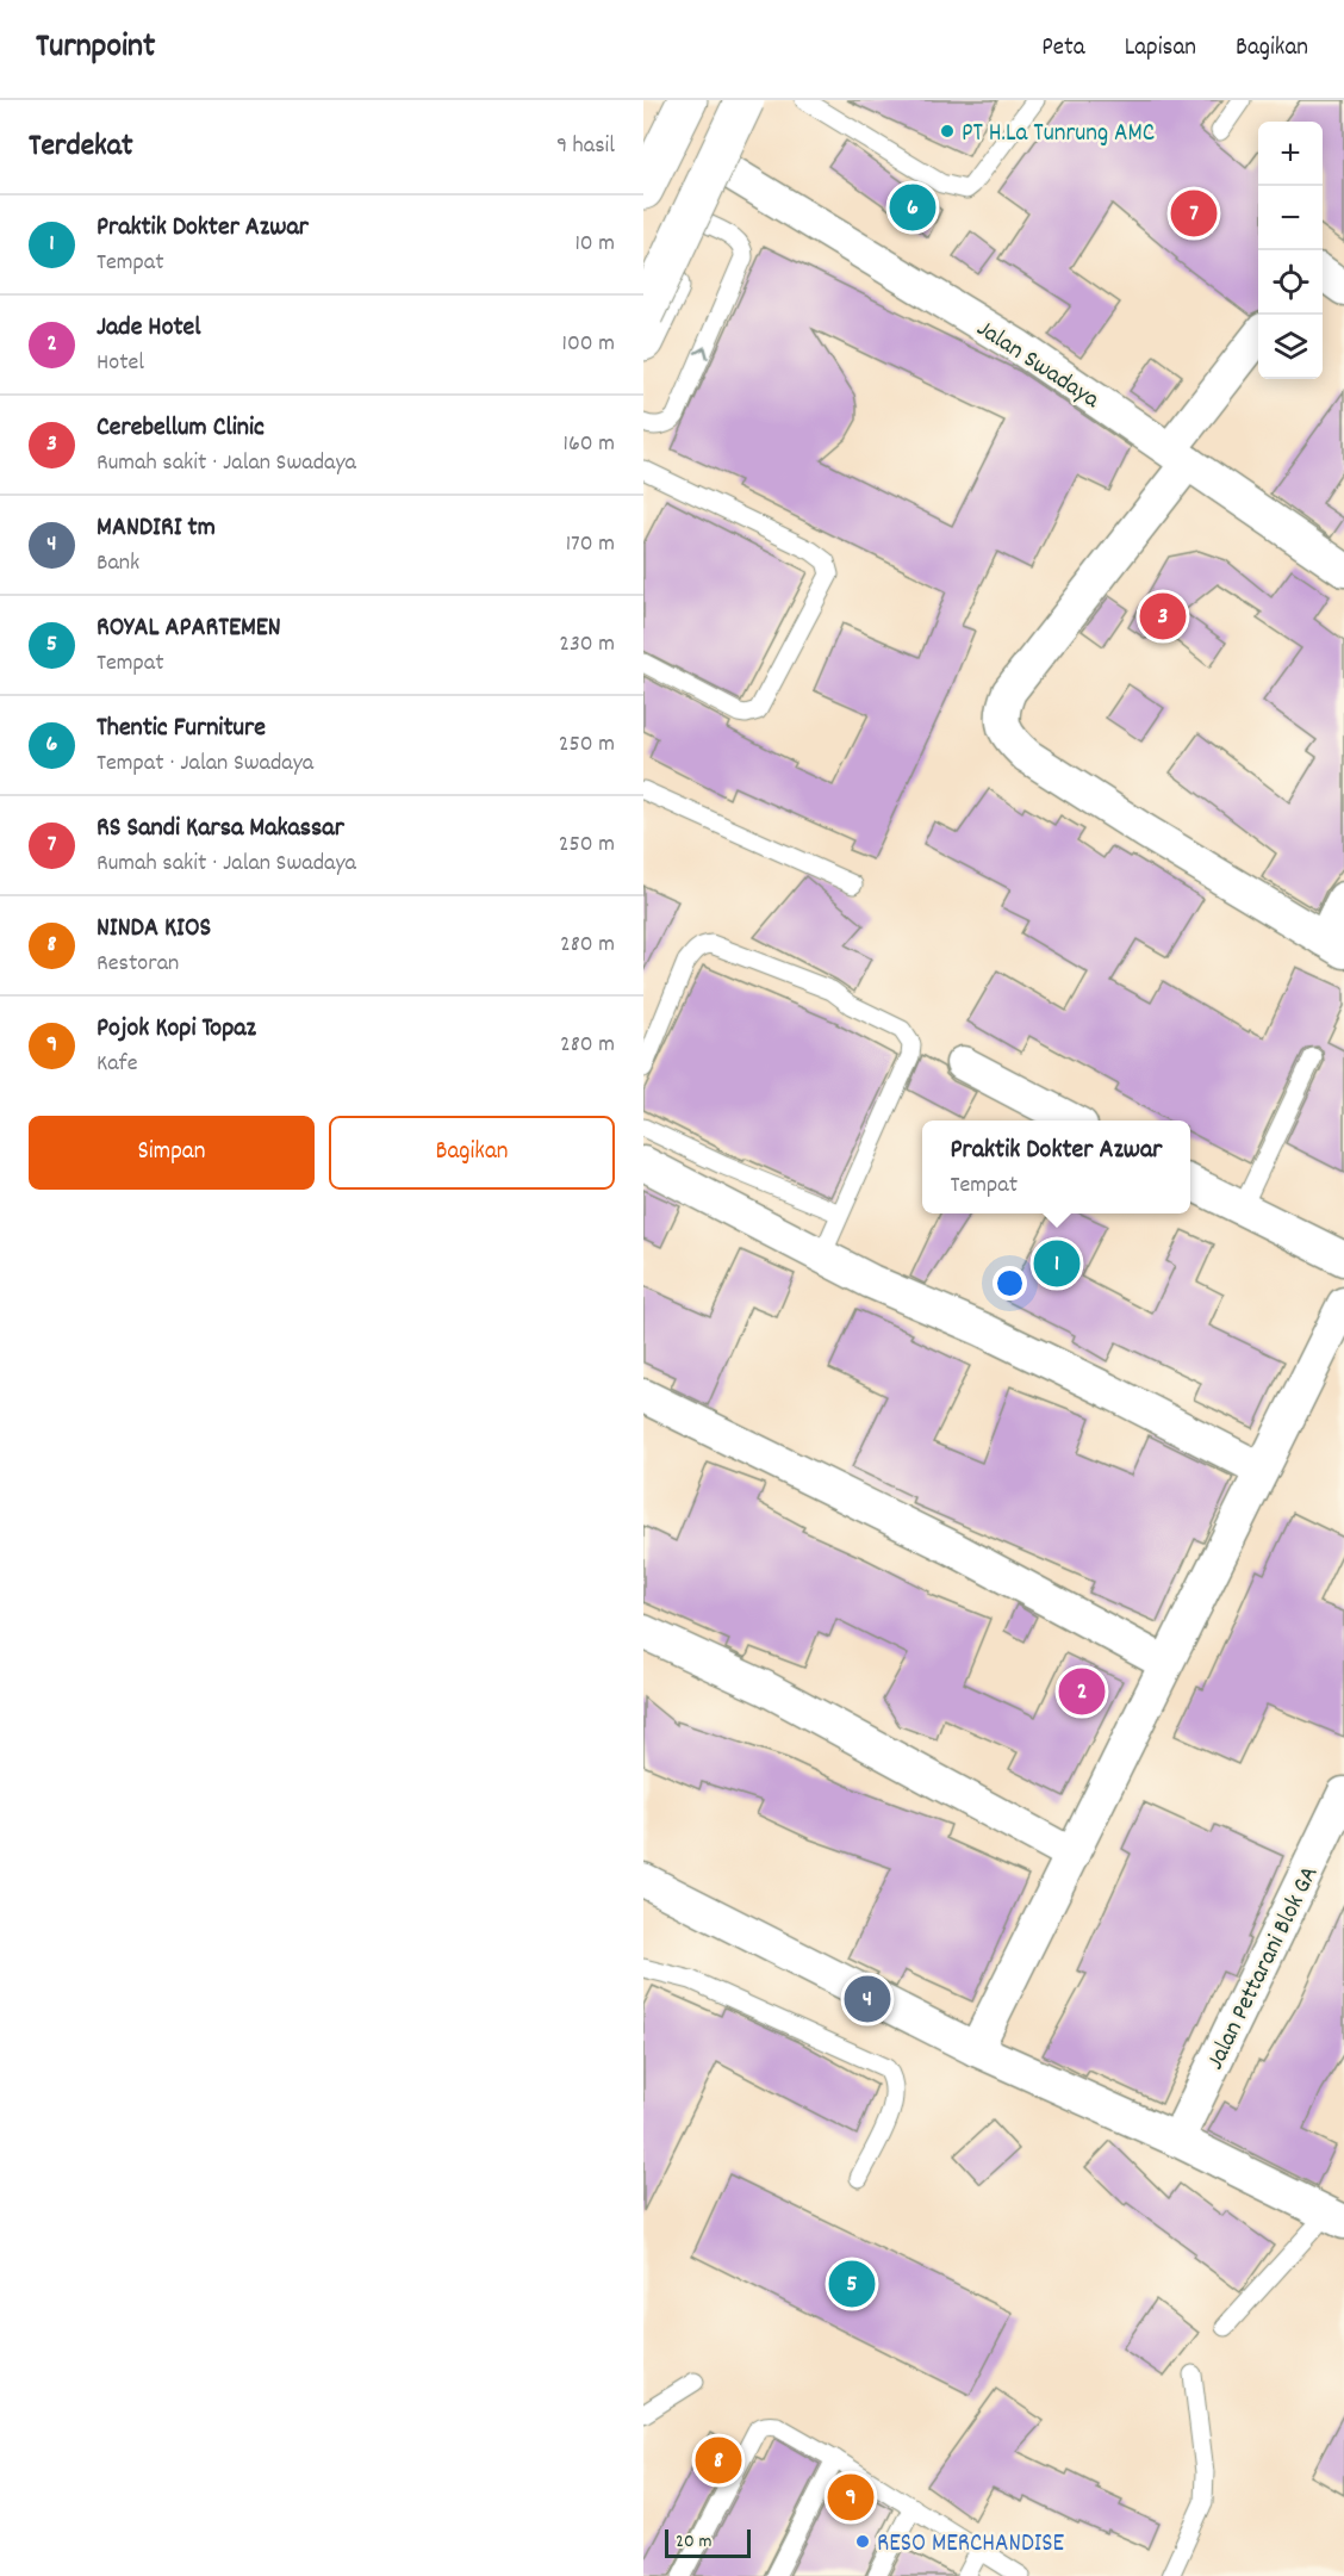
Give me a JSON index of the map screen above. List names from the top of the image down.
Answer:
{
  "streets": {
    "street": ["Jalan Swadaya", "Jalan Pettarani Blok GA"]
  },
  "places": ["PT H.La Tunrung AMC", "RESO MERCHANDISE"],
  "scale_bar": "20 m",
  "page": {
    "header": "Turnpoint",
    "nav": ["Peta", "Lapisan", "Bagikan"],
    "heading": ["Terdekat", "9 hasil"],
    "map_buttons": ["+", "−"],
    "pins": [
      "6",
      "7",
      "3",
      "1",
      "2",
      "4",
      "5",
      "8",
      "9"
    ],
    "list": [
      {
        "mark": "1",
        "name": "Praktik Dokter Azwar",
        "note": "Tempat",
        "value": "10 m"
      },
      {
        "mark": "2",
        "name": "Jade Hotel",
        "note": "Hotel",
        "value": "100 m"
      },
      {
        "mark": "3",
        "name": "Cerebellum Clinic",
        "note": "Rumah sakit · Jalan Swadaya",
        "value": "160 m"
      },
      {
        "mark": "4",
        "name": "MANDIRI tm",
        "note": "Bank",
        "value": "170 m"
      },
      {
        "mark": "5",
        "name": "ROYAL APARTEMEN",
        "note": "Tempat",
        "value": "230 m"
      },
      {
        "mark": "6",
        "name": "Thentic Furniture",
        "note": "Tempat · Jalan Swadaya",
        "value": "250 m"
      },
      {
        "mark": "7",
        "name": "RS Sandi Karsa Makassar",
        "note": "Rumah sakit · Jalan Swadaya",
        "value": "250 m"
      },
      {
        "mark": "8",
        "name": "NINDA KIOS",
        "note": "Restoran",
        "value": "280 m"
      },
      {
        "mark": "9",
        "name": "Pojok Kopi Topaz",
        "note": "Kafe",
        "value": "280 m"
      }
    ],
    "buttons": ["Simpan", "Bagikan"],
    "popup": ["Praktik Dokter Azwar", "Tempat"],
    "scale": "20 m"
  }
}
